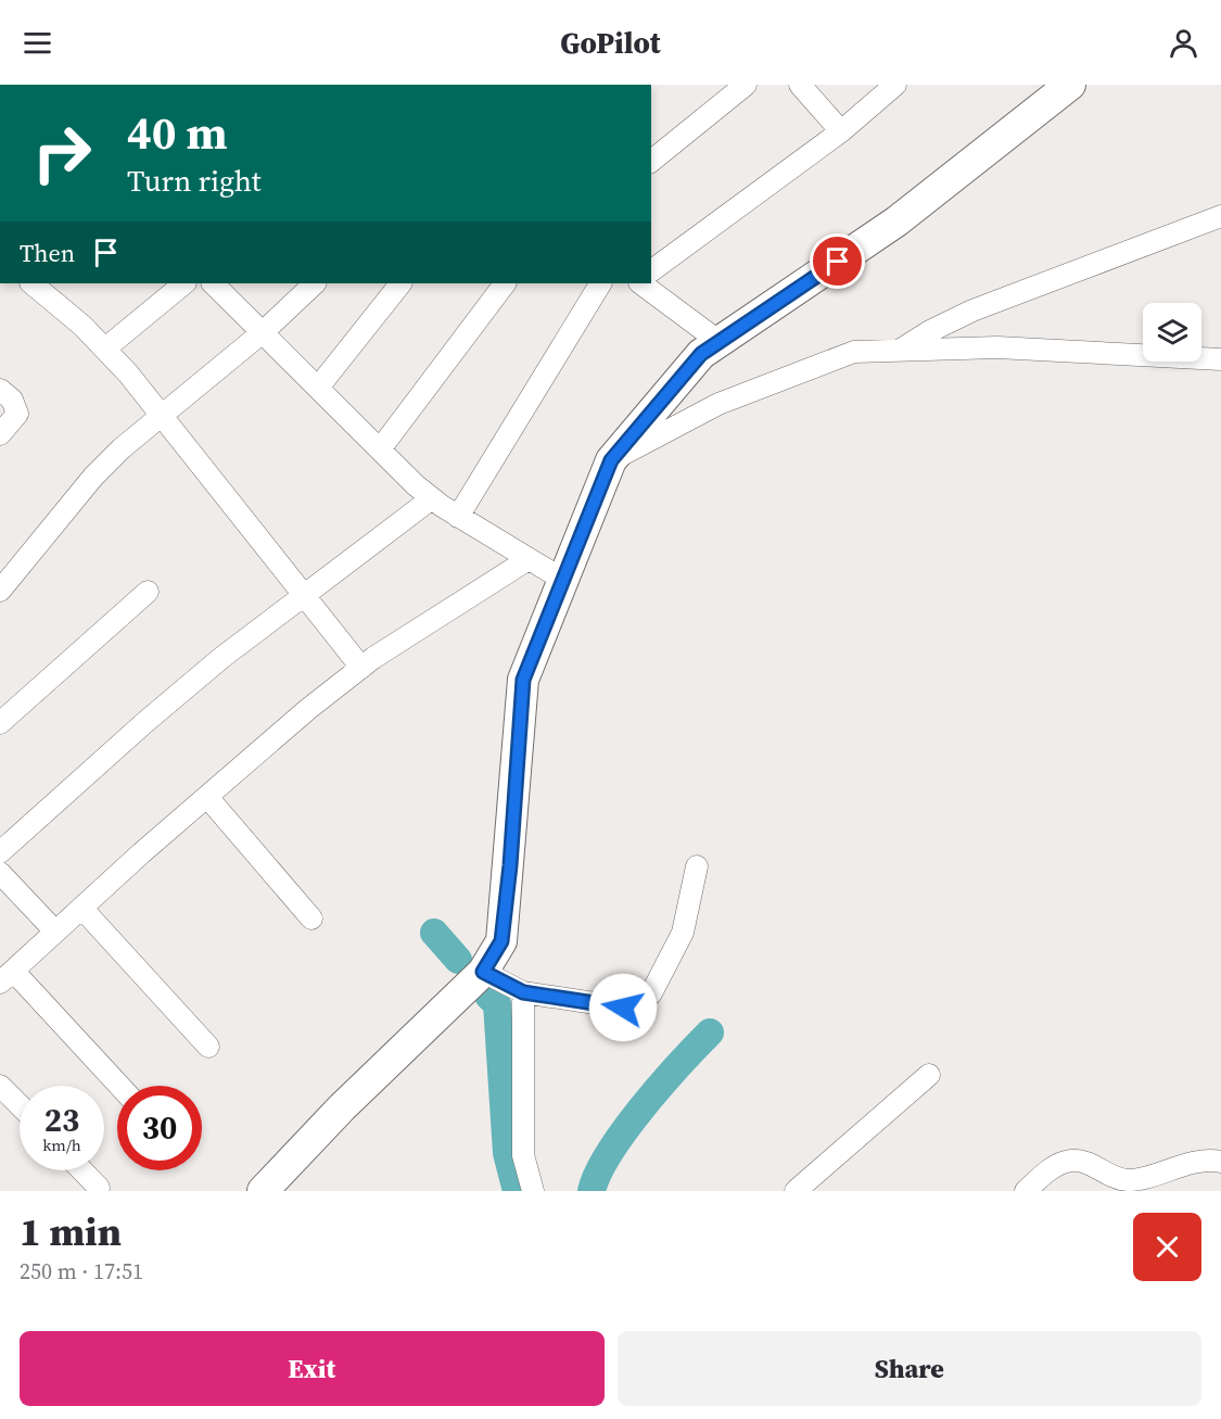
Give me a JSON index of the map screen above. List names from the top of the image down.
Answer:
{
  "page": {
    "header": "GoPilot",
    "turn": ["40 m", "Turn right"],
    "then": "Then",
    "speed": "23 km/h",
    "limit": "30",
    "heading": ["1 min", "250 m · 17:51"],
    "buttons": ["Exit", "Share"]
  }
}
